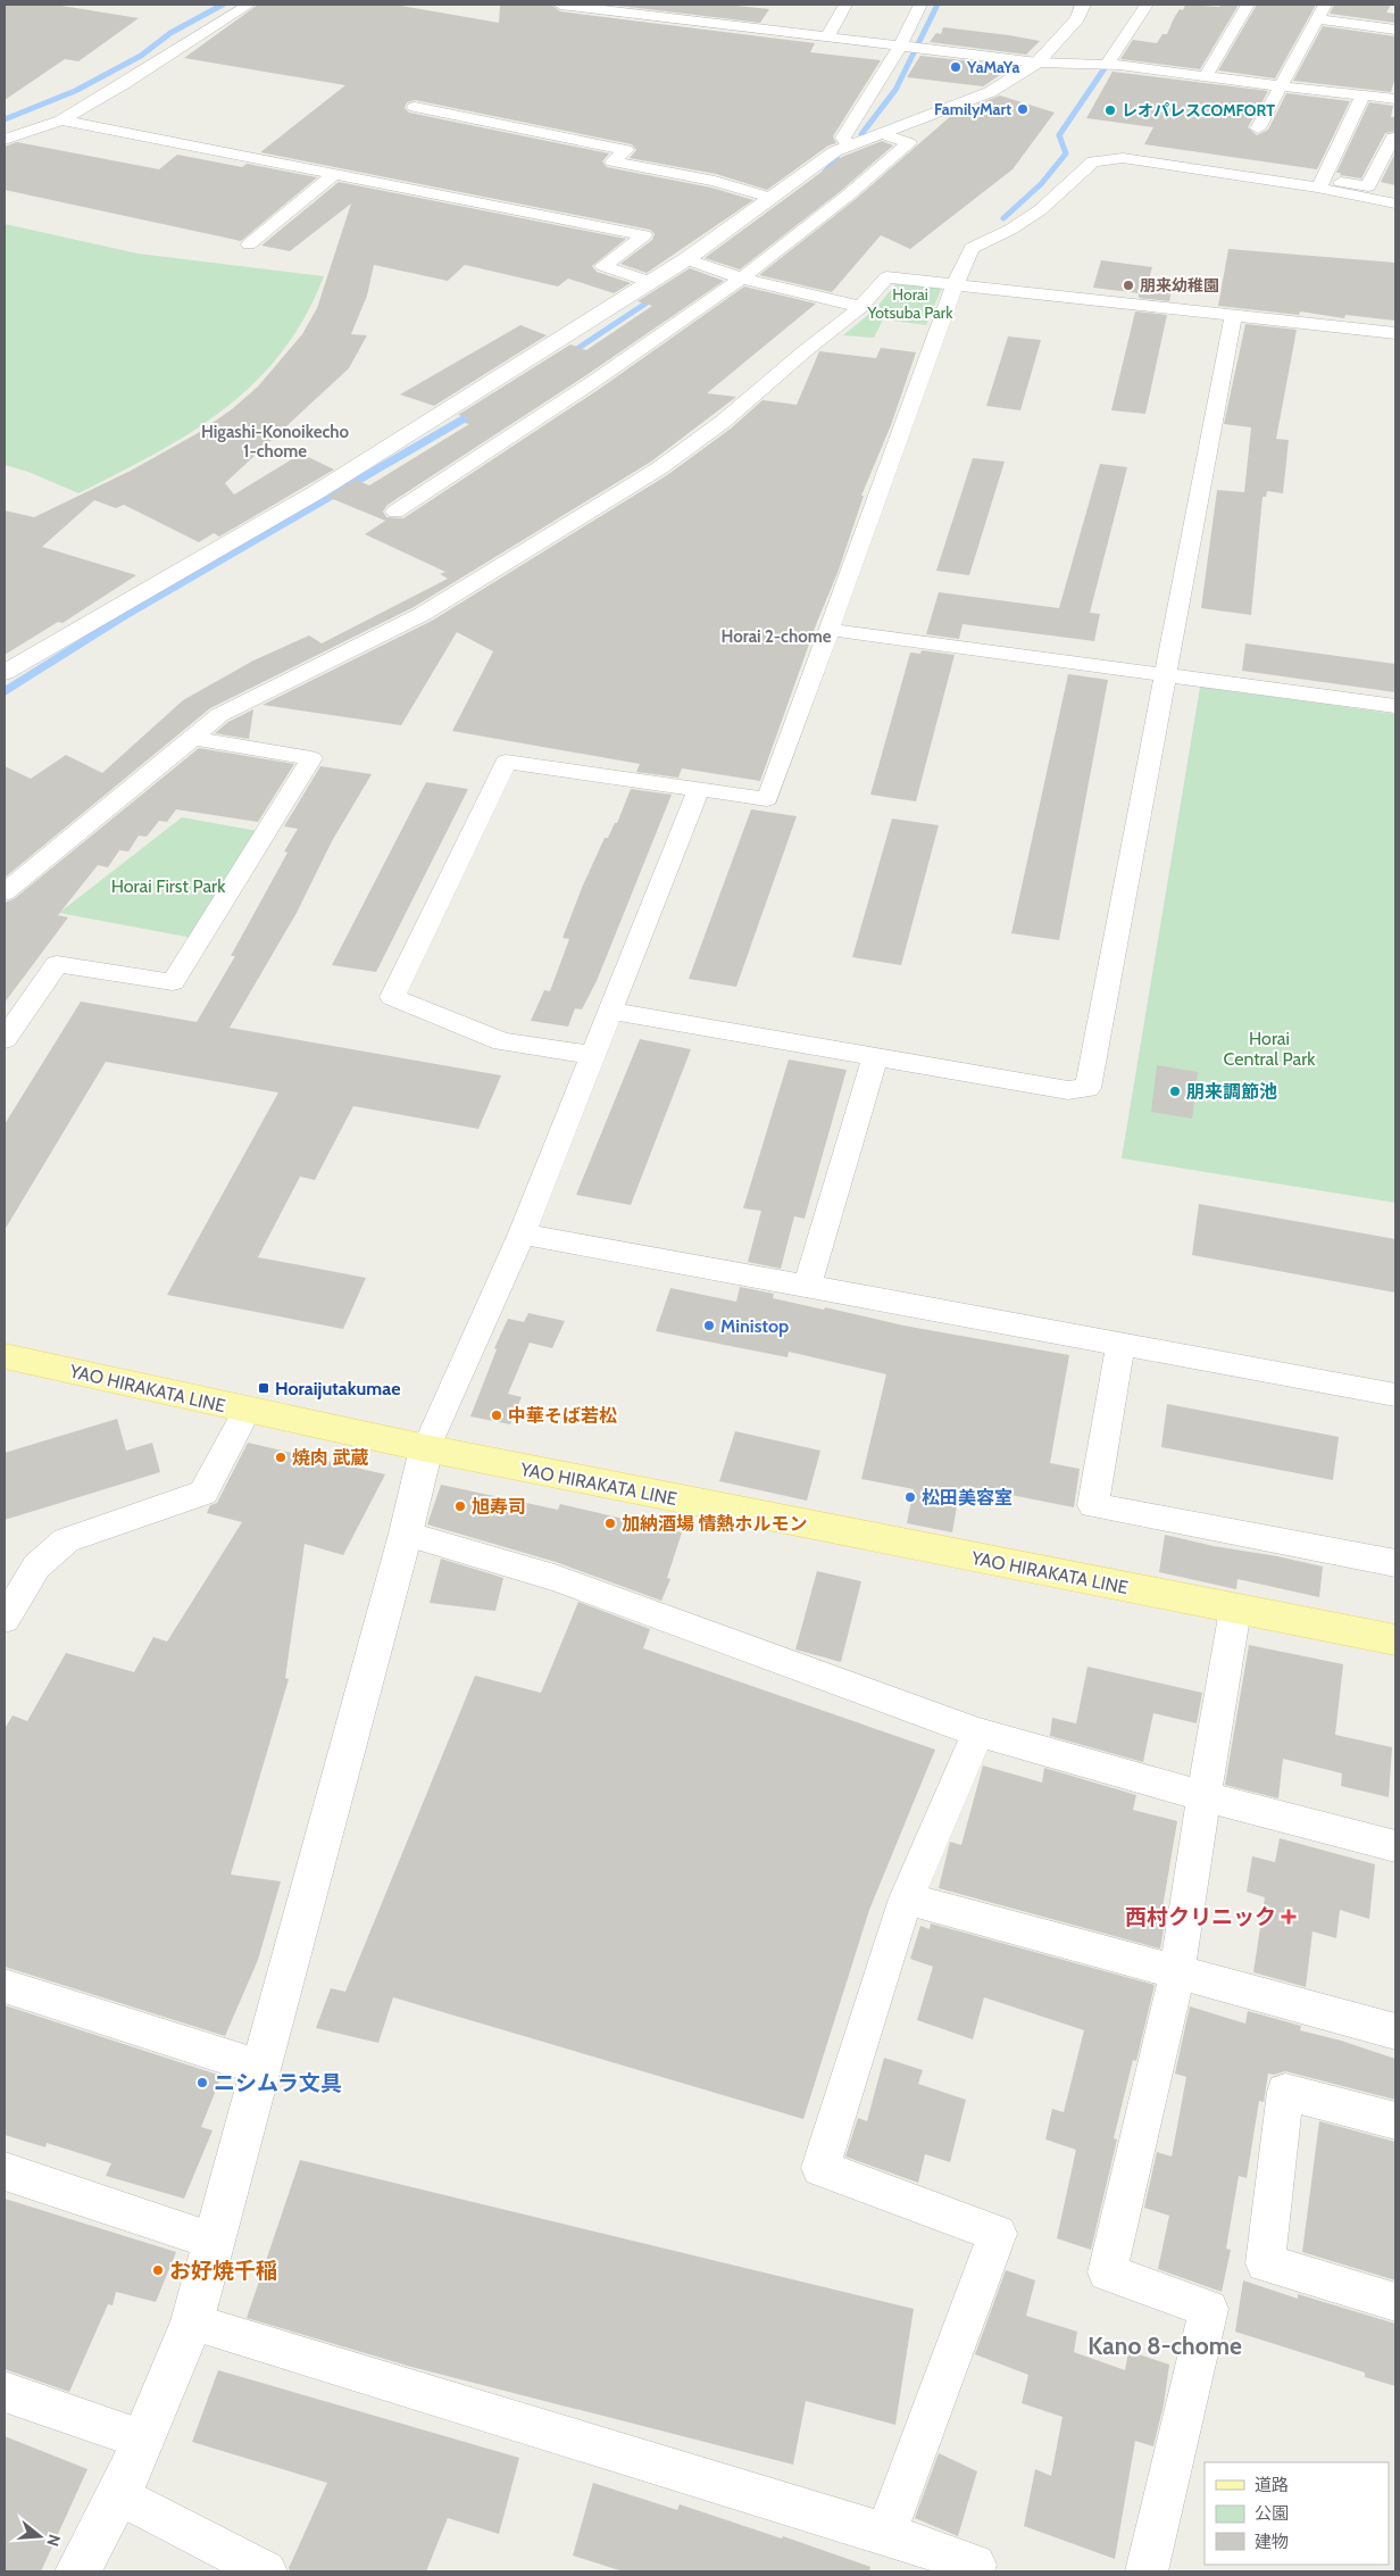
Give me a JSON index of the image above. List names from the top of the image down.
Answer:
{
  "streets": {
    "main road": ["YAO HIRAKATA LINE"]
  },
  "districts": ["Higashi-Konoikecho 1-chome", "Horai 2-chome", "Kano 8-chome"],
  "parks": ["Horai Yotsuba Park", "Horai First Park", "Horai Central Park"],
  "places": {
    "other": [
      "YaMaYa",
      "FamilyMart",
      "レオパレスCOMFORT",
      "朋来幼稚園",
      "朋来調節池",
      "Ministop",
      "中華そば若松",
      "焼肉 武蔵",
      "松田美容室",
      "旭寿司",
      "加納酒場 情熱ホルモン",
      "ニシムラ文具",
      "お好焼千稲"
    ],
    "transit": ["Horaijutakumae"],
    "health": ["西村クリニック"]
  },
  "legend": ["道路", "公園", "建物"],
  "north": "right"
}
